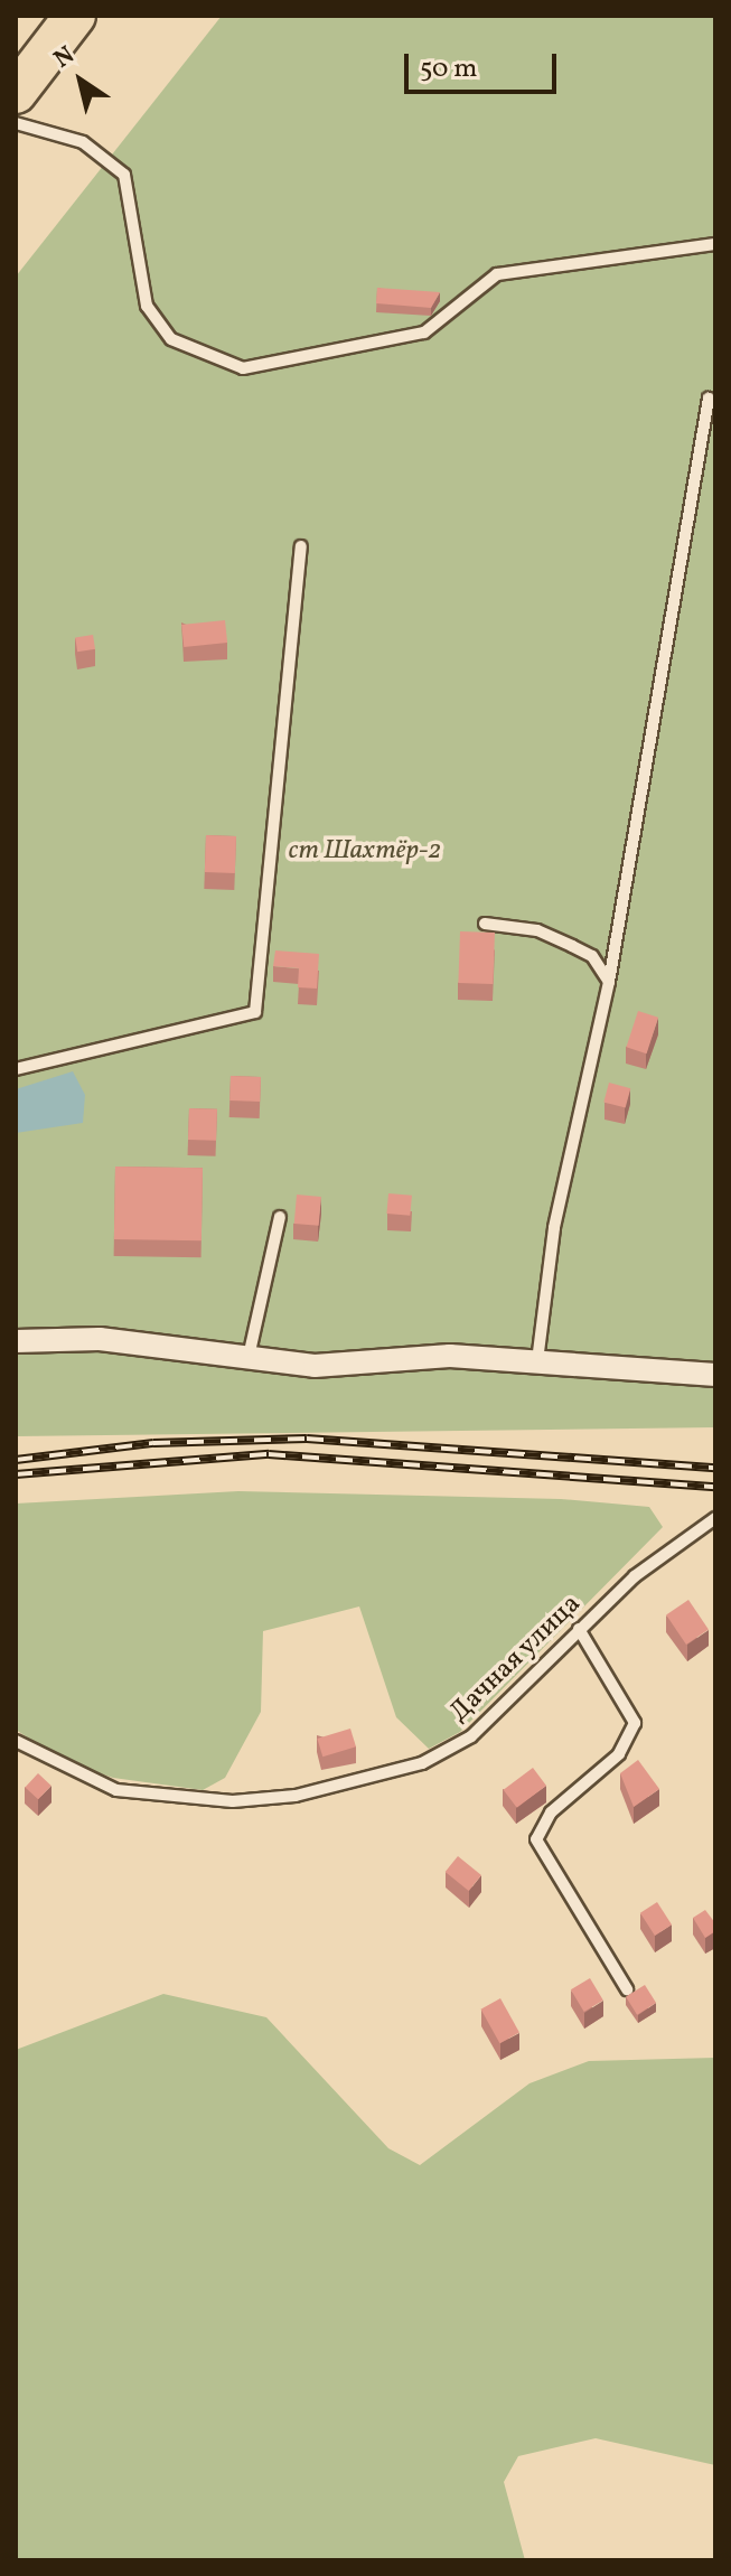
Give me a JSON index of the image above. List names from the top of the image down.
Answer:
{
  "streets": {
    "lane": ["Дачная улица"]
  },
  "parks": ["ст Шахтёр-2"],
  "scale_bar": "50 m",
  "north": "top left"
}
